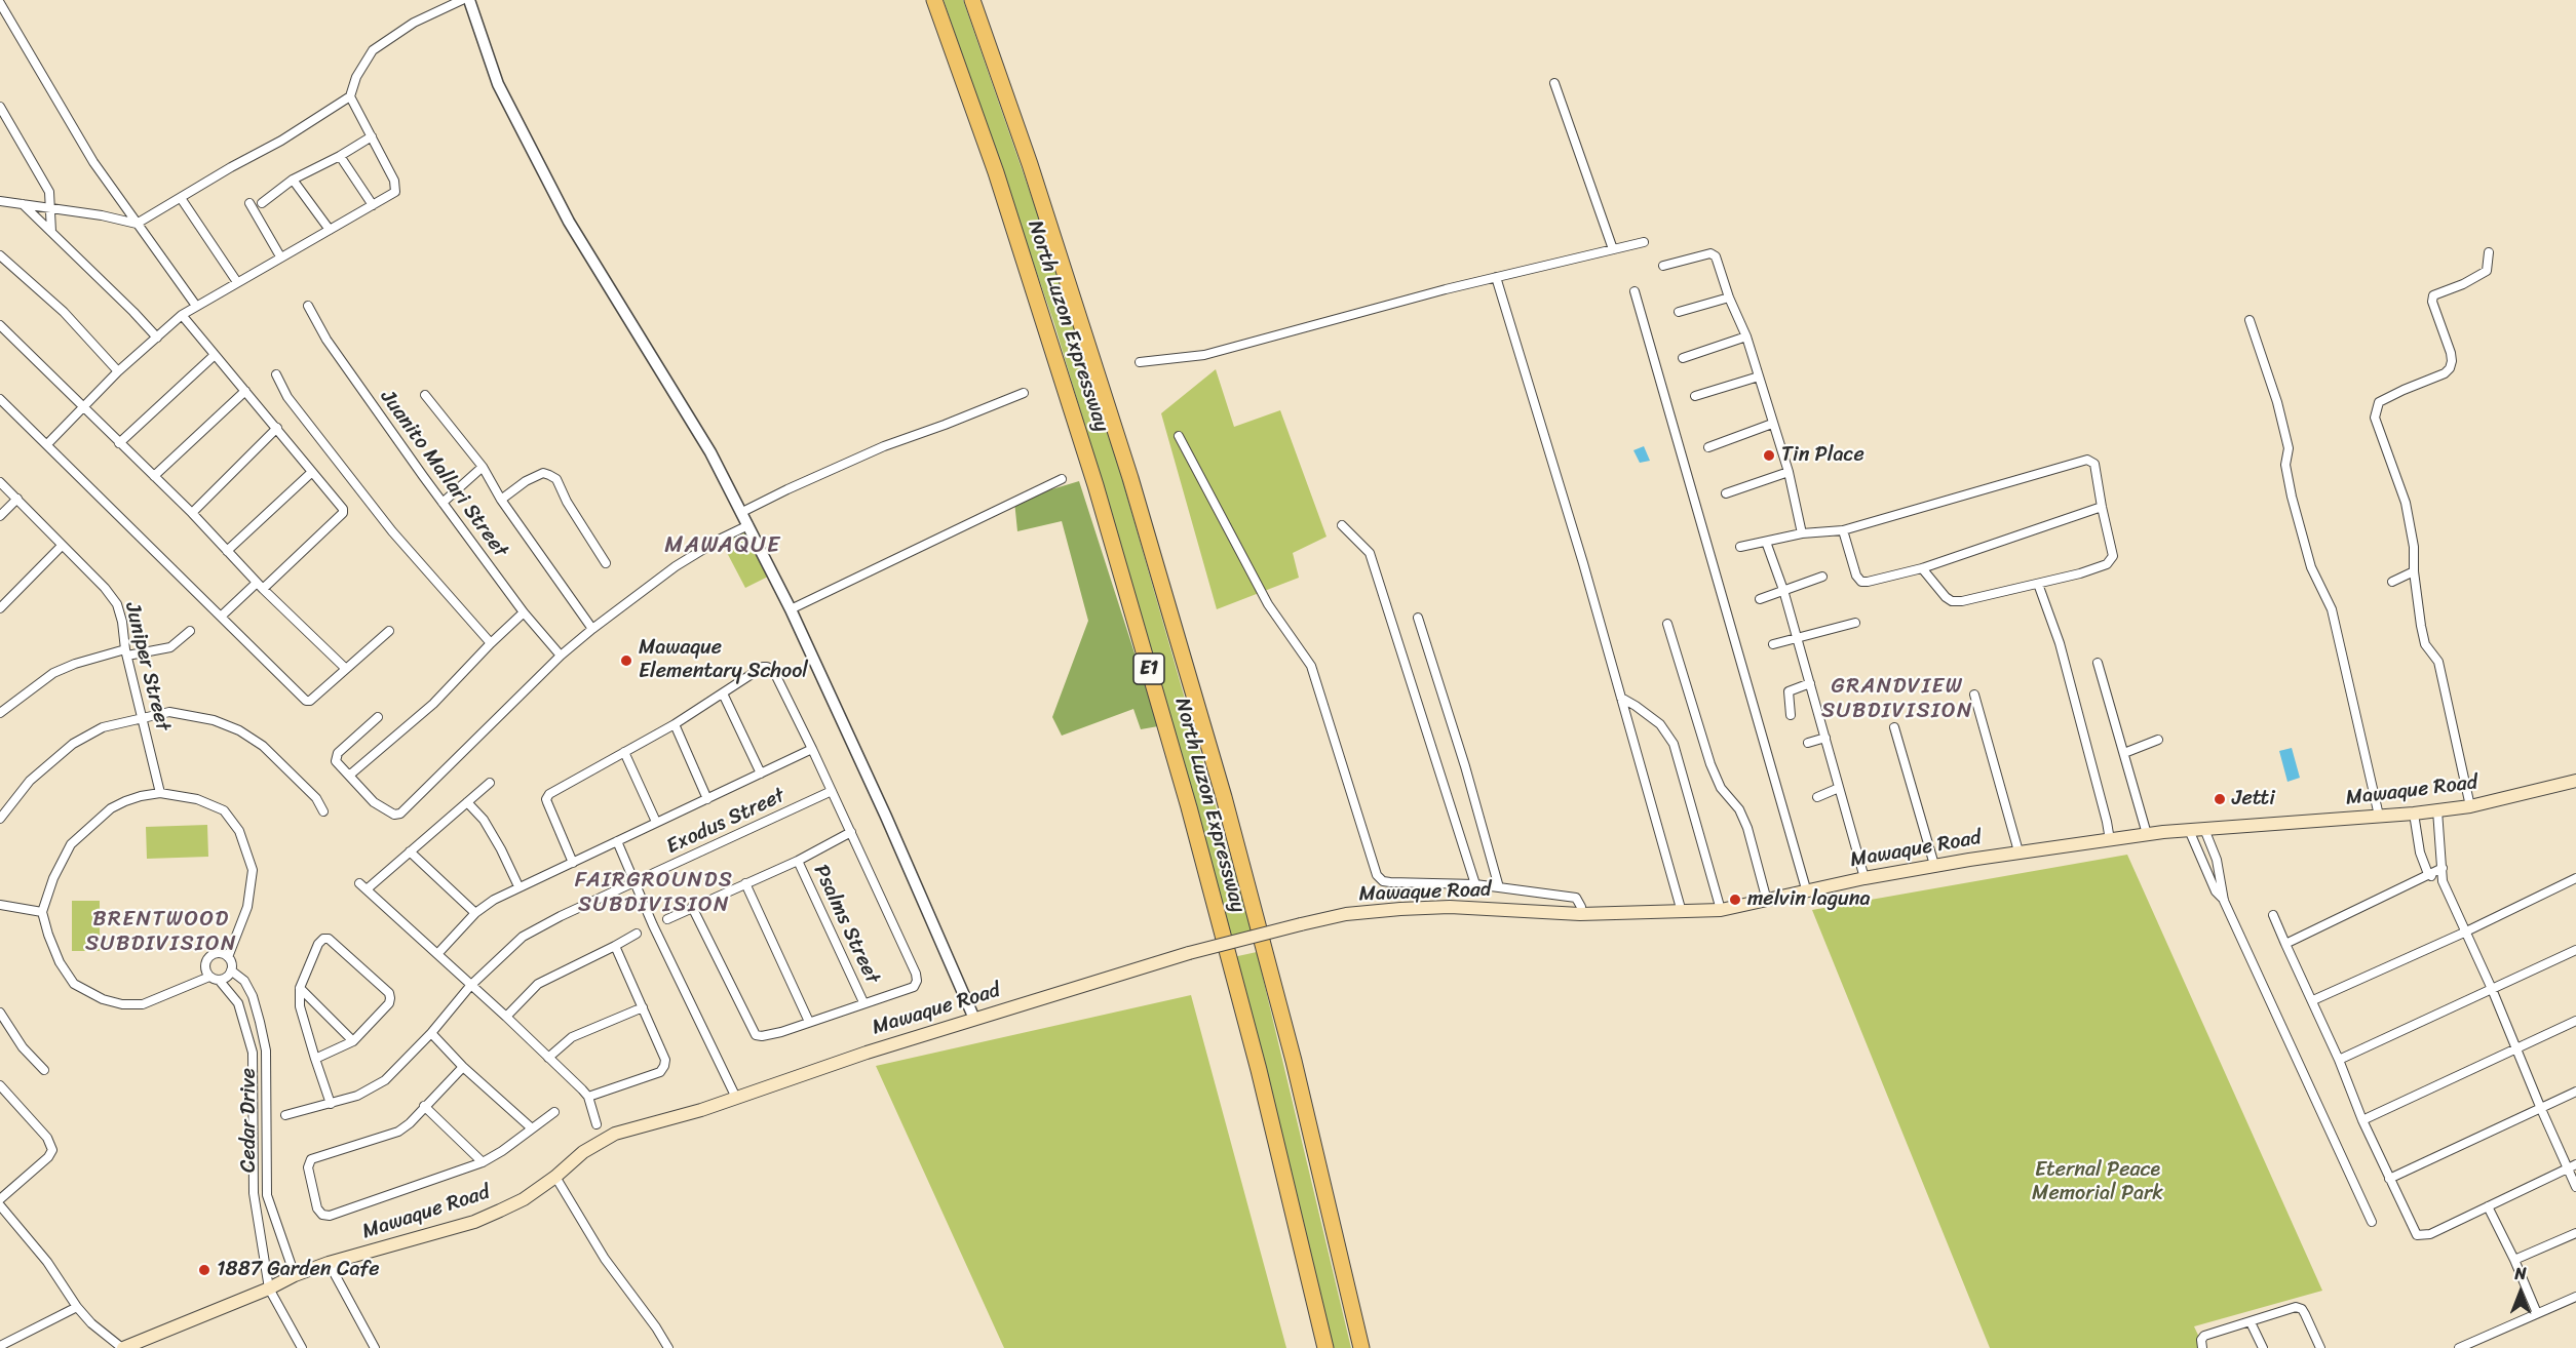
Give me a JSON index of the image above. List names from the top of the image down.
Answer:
{
  "streets": {
    "highway": ["North Luzon Expressway", "E1"],
    "main road": ["Mawaque Road"],
    "street": [
      "Juanito Mallari Street",
      "Juniper Street",
      "Exodus Street",
      "Psalms Street",
      "Cedar Drive"
    ]
  },
  "crossings": [
    ["Juniper Street", "Cedar Drive"],
    ["Mawaque Road", "Cedar Drive"]
  ],
  "districts": [
    "MAWAQUE",
    "GRANDVIEW SUBDIVISION",
    "FAIRGROUNDS SUBDIVISION",
    "BRENTWOOD SUBDIVISION"
  ],
  "parks": ["Eternal Peace Memorial Park"],
  "places": [
    "Tin Place",
    "Mawaque Elementary School",
    "Jetti",
    "melvin laguna",
    "1887 Garden Cafe"
  ],
  "north": "top"
}
